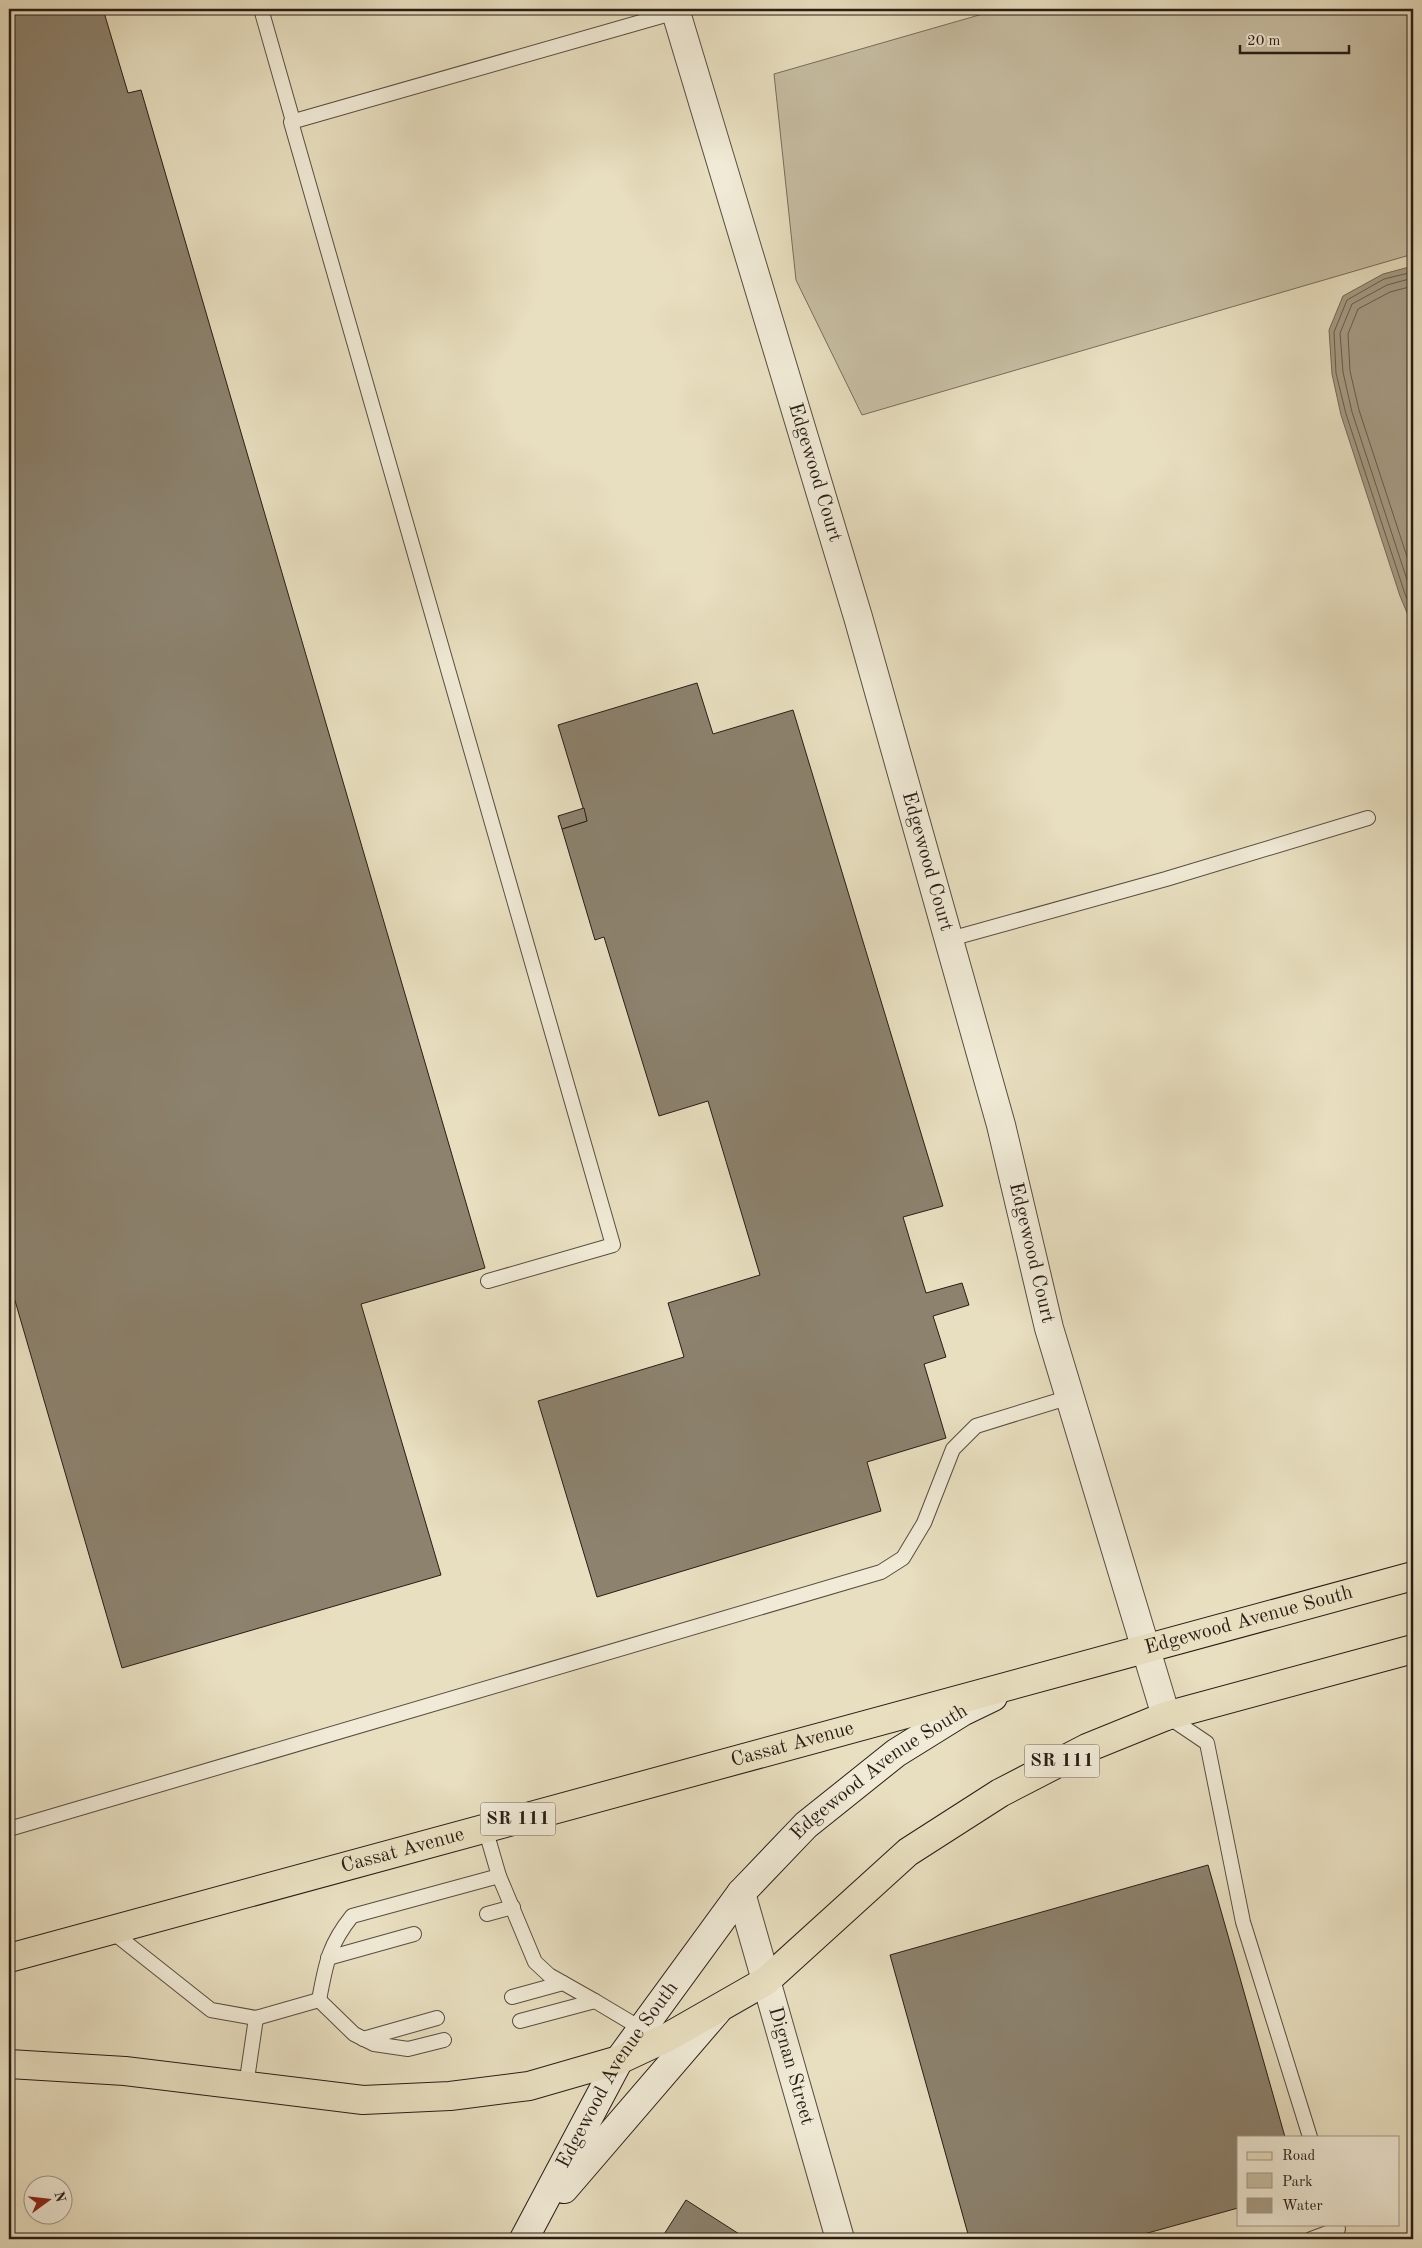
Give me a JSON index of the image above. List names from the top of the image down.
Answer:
{
  "streets": {
    "main road": ["Edgewood Avenue South", "Cassat Avenue", "SR 111"],
    "street": ["Edgewood Court", "Dignan Street"]
  },
  "crossings": [
    ["Edgewood Court", "Edgewood Avenue South"],
    ["Edgewood Avenue South", "Cassat Avenue"],
    ["Edgewood Avenue South", "SR 111"],
    ["Edgewood Avenue South", "Dignan Street"]
  ],
  "legend": ["Road", "Park", "Water"],
  "scale_bar": "20 m",
  "north": "right"
}
